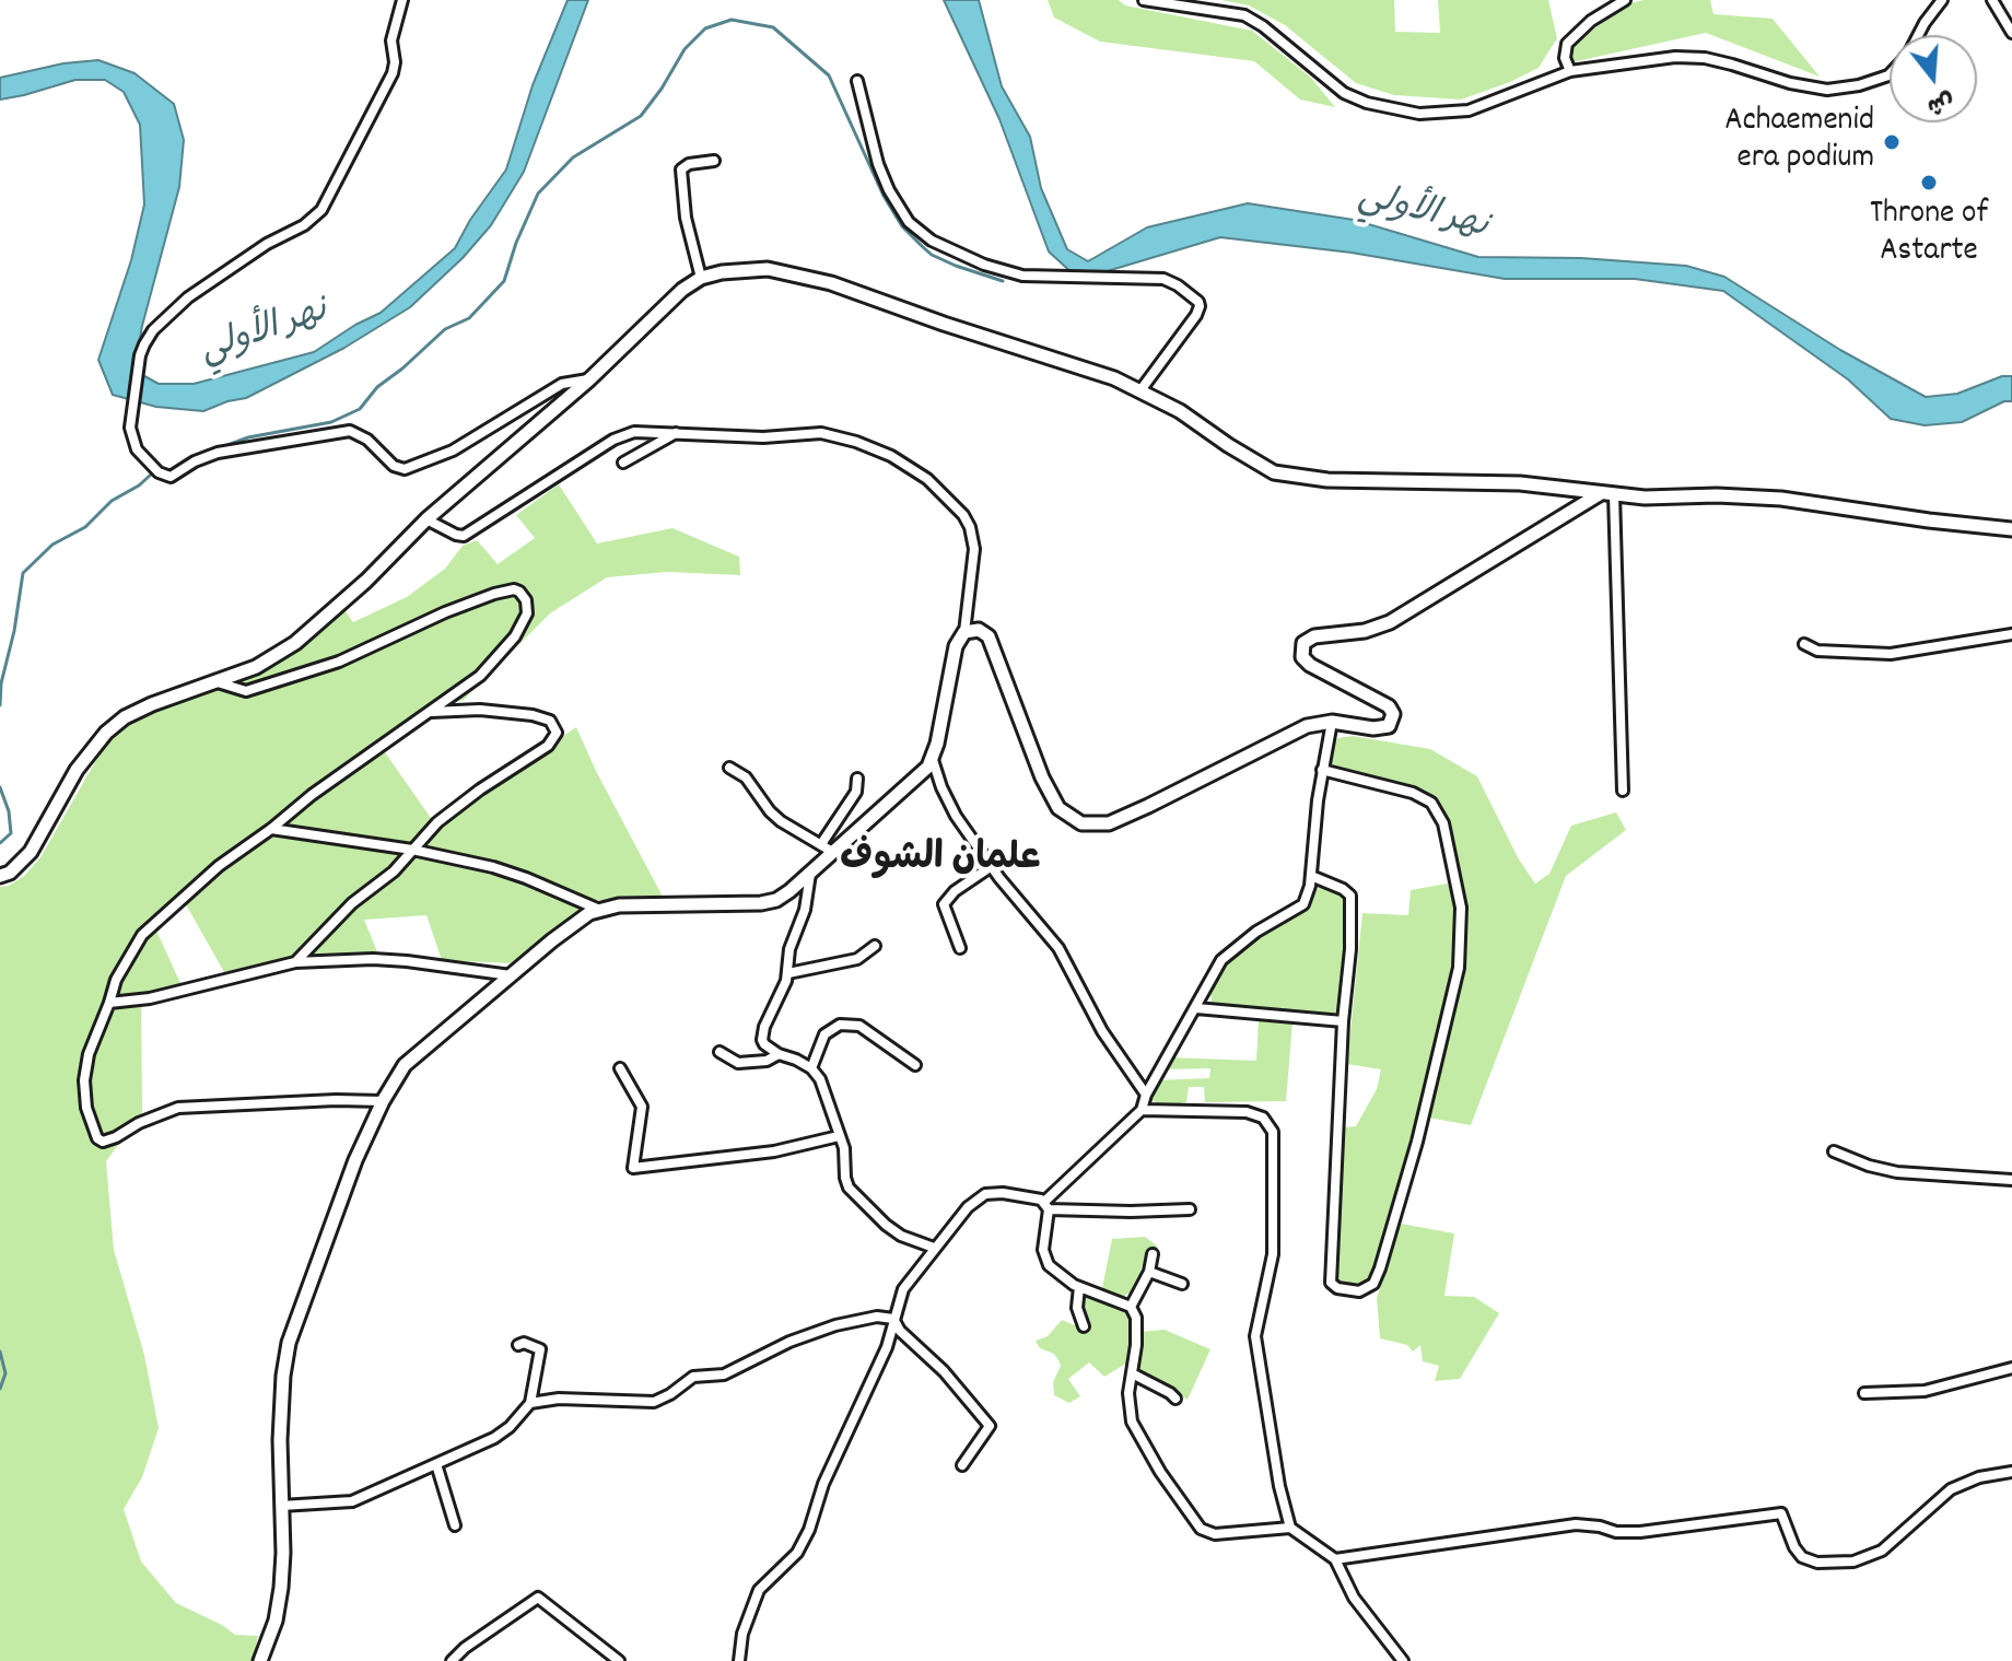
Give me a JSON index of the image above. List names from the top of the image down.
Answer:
{
  "districts": ["علمان الشوف"],
  "water": ["نهر الأولي"],
  "places": ["Achaemenid era podium", "Throne of Astarte"],
  "north": "bottom"
}
